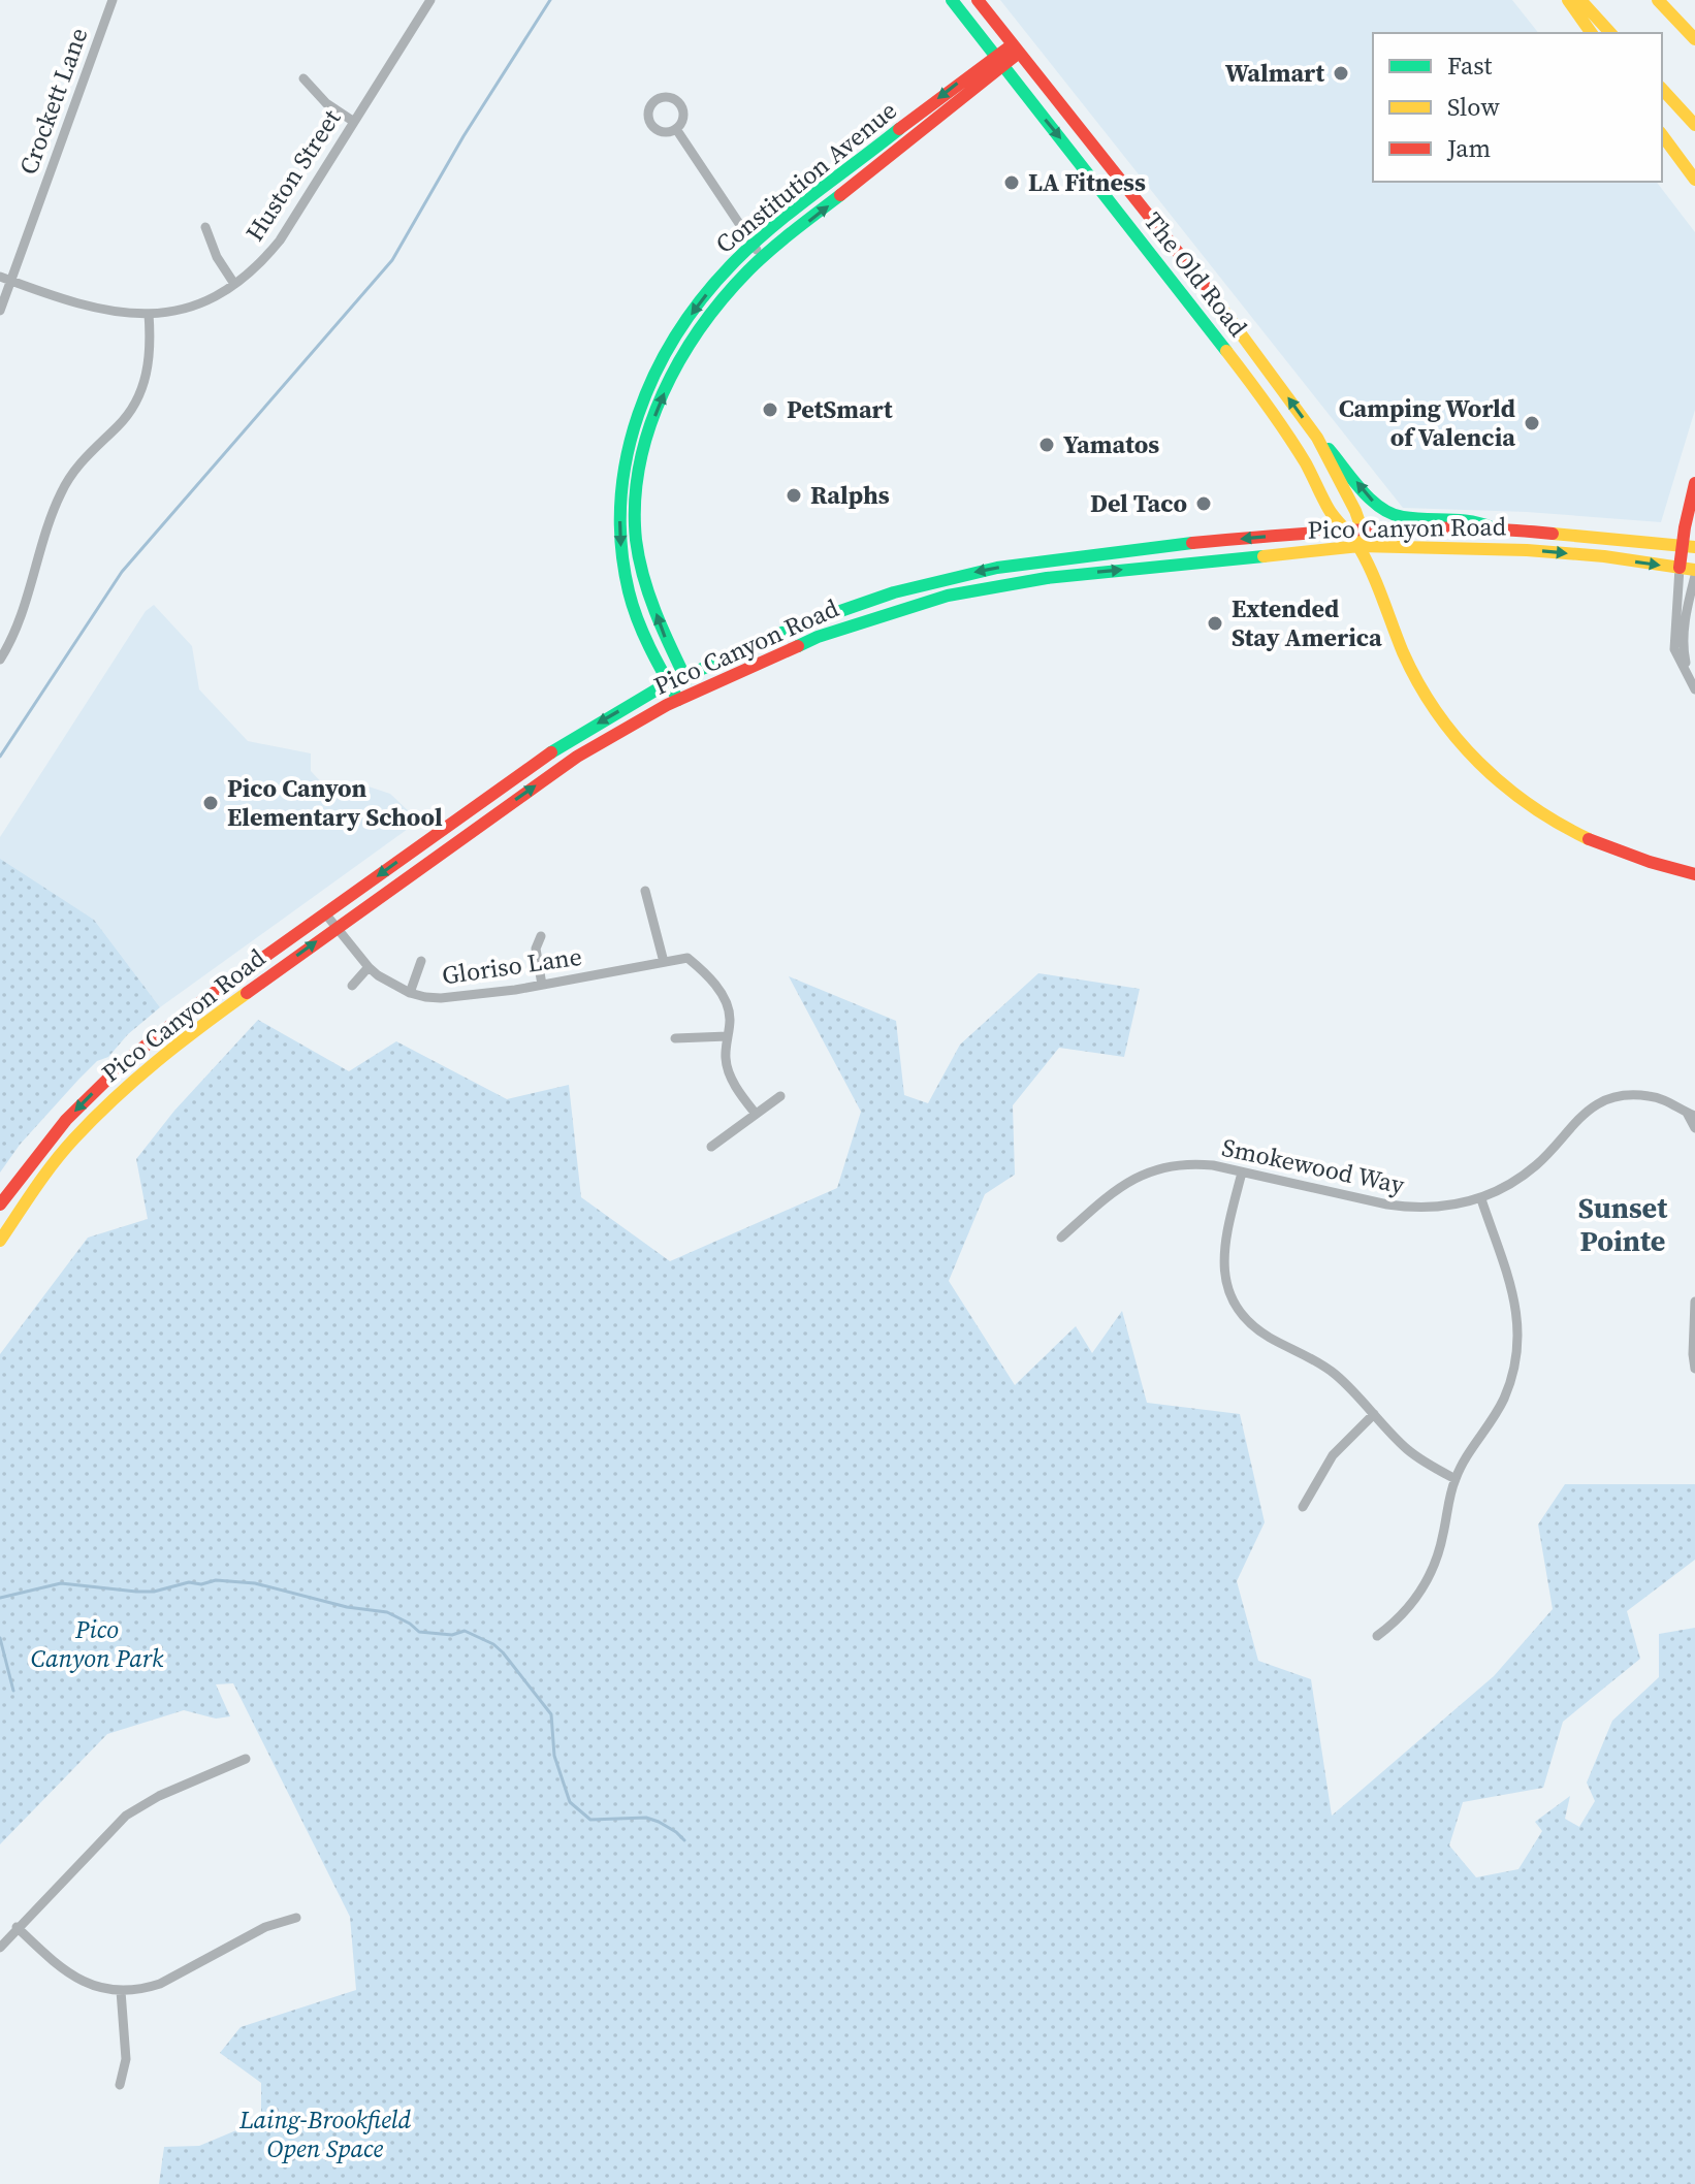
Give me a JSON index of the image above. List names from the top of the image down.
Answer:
{
  "streets": {
    "main road": ["Constitution Avenue", "The Old Road", "Pico Canyon Road"],
    "street": [
      "Crockett Lane",
      "Huston Street",
      "Gloriso Lane",
      "Smokewood Way"
    ]
  },
  "crossings": [
    ["Crockett Lane", "Huston Street"],
    ["Constitution Avenue", "The Old Road"],
    ["Constitution Avenue", "Pico Canyon Road"],
    ["The Old Road", "Pico Canyon Road"],
    ["Pico Canyon Road", "Gloriso Lane"]
  ],
  "districts": ["Sunset Pointe"],
  "parks": ["Pico Canyon Park", "Laing-Brookfield Open Space"],
  "places": [
    "Walmart",
    "LA Fitness",
    "PetSmart",
    "Camping World of Valencia",
    "Yamatos",
    "Ralphs",
    "Del Taco",
    "Extended Stay America",
    "Pico Canyon Elementary School"
  ],
  "legend": ["Fast", "Slow", "Jam"]
}
